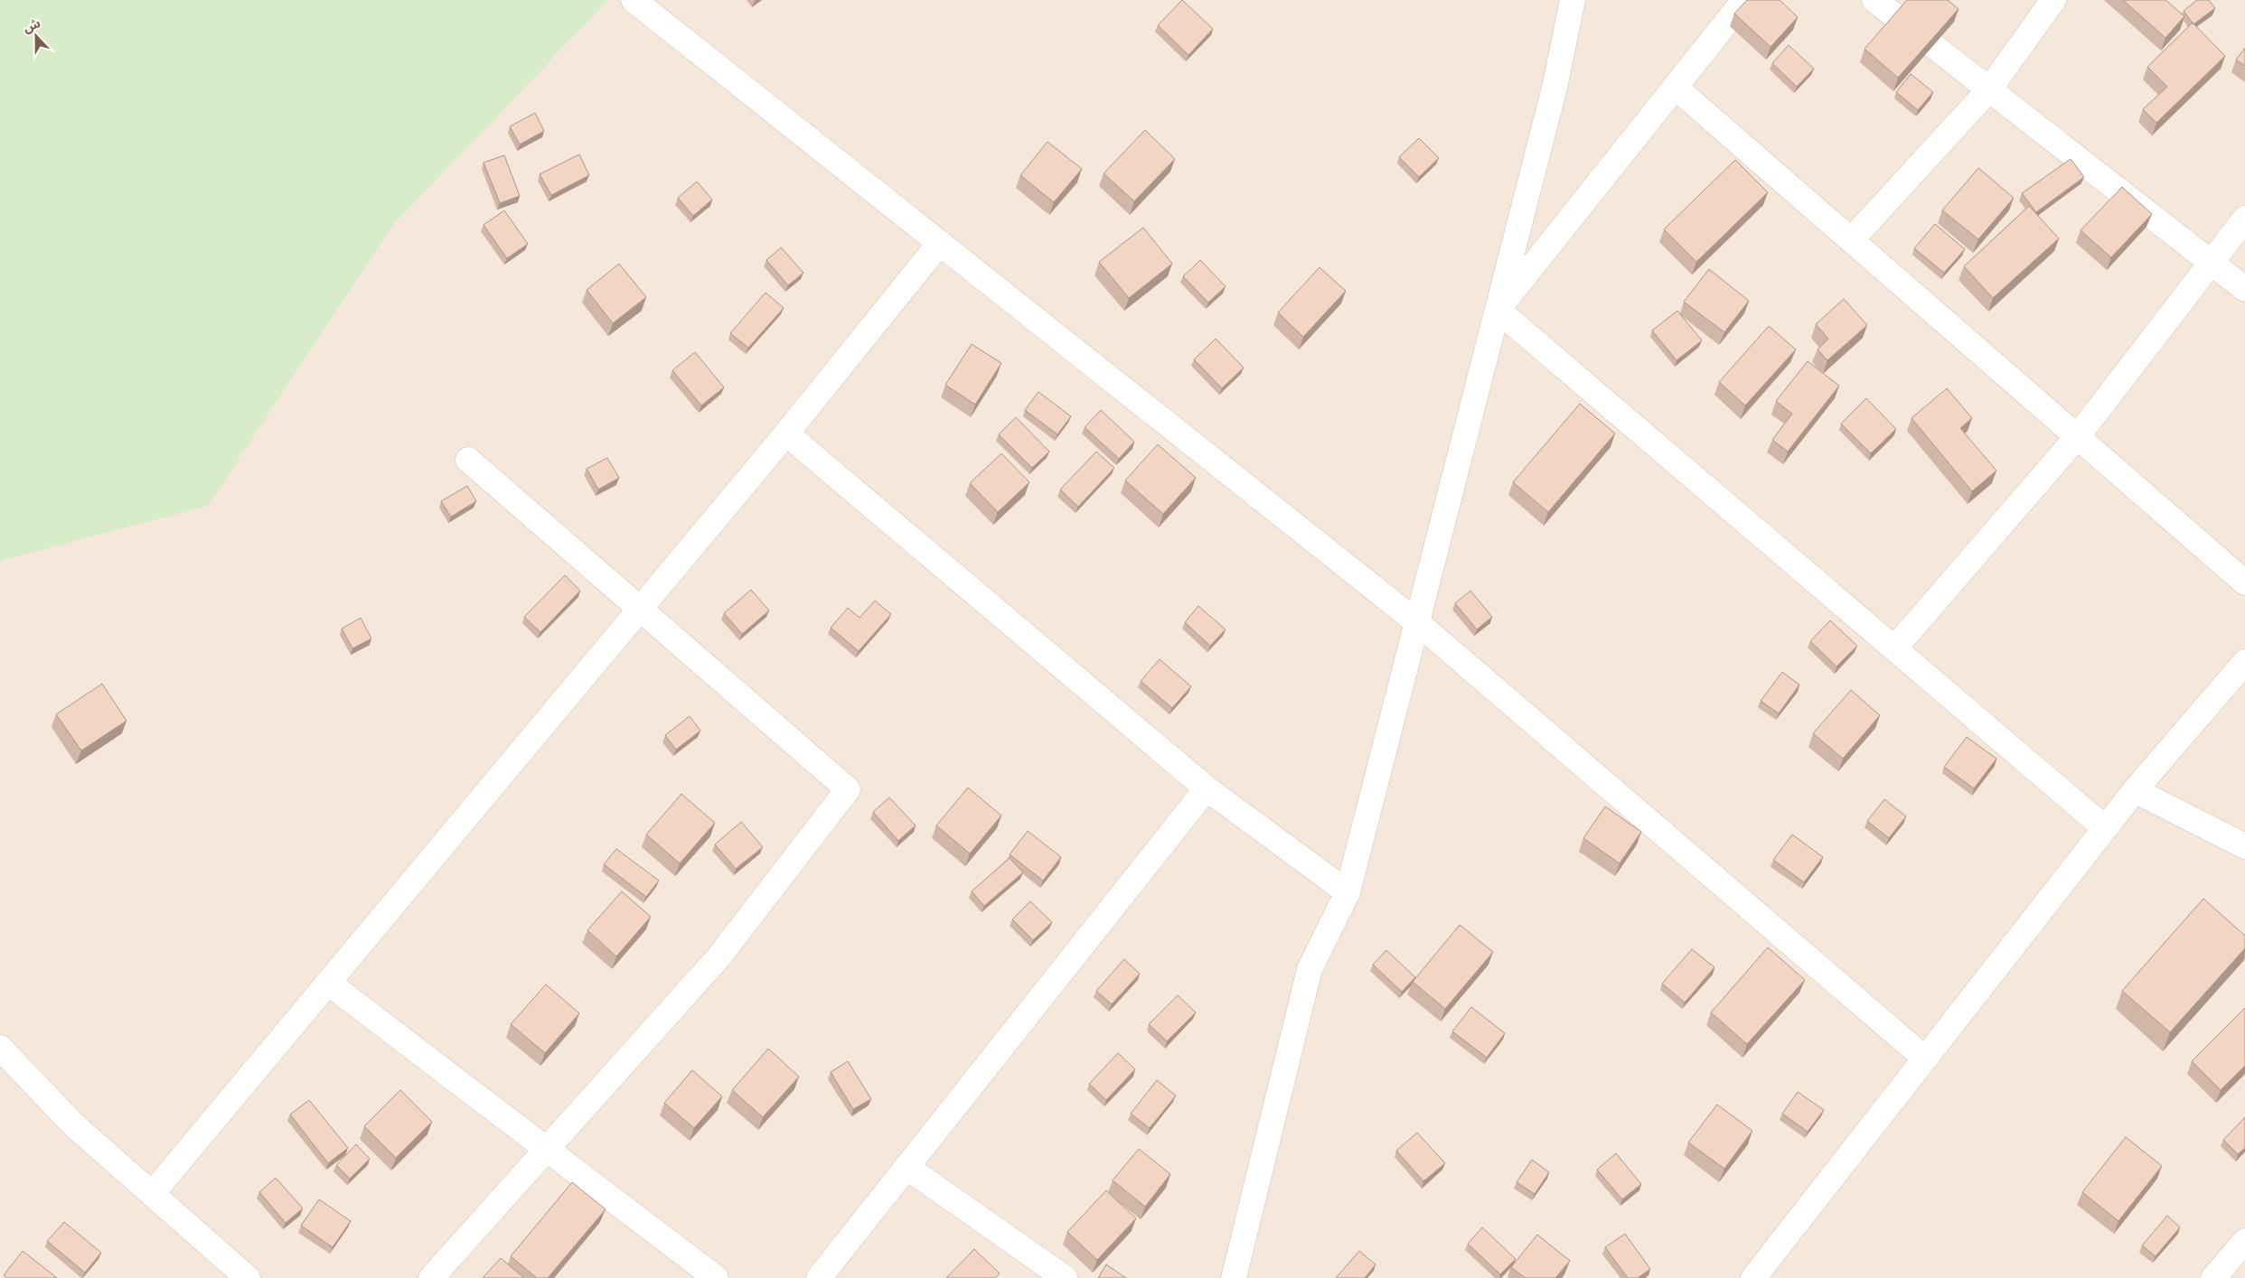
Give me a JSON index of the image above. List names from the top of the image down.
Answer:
{
  "north": "top"
}
